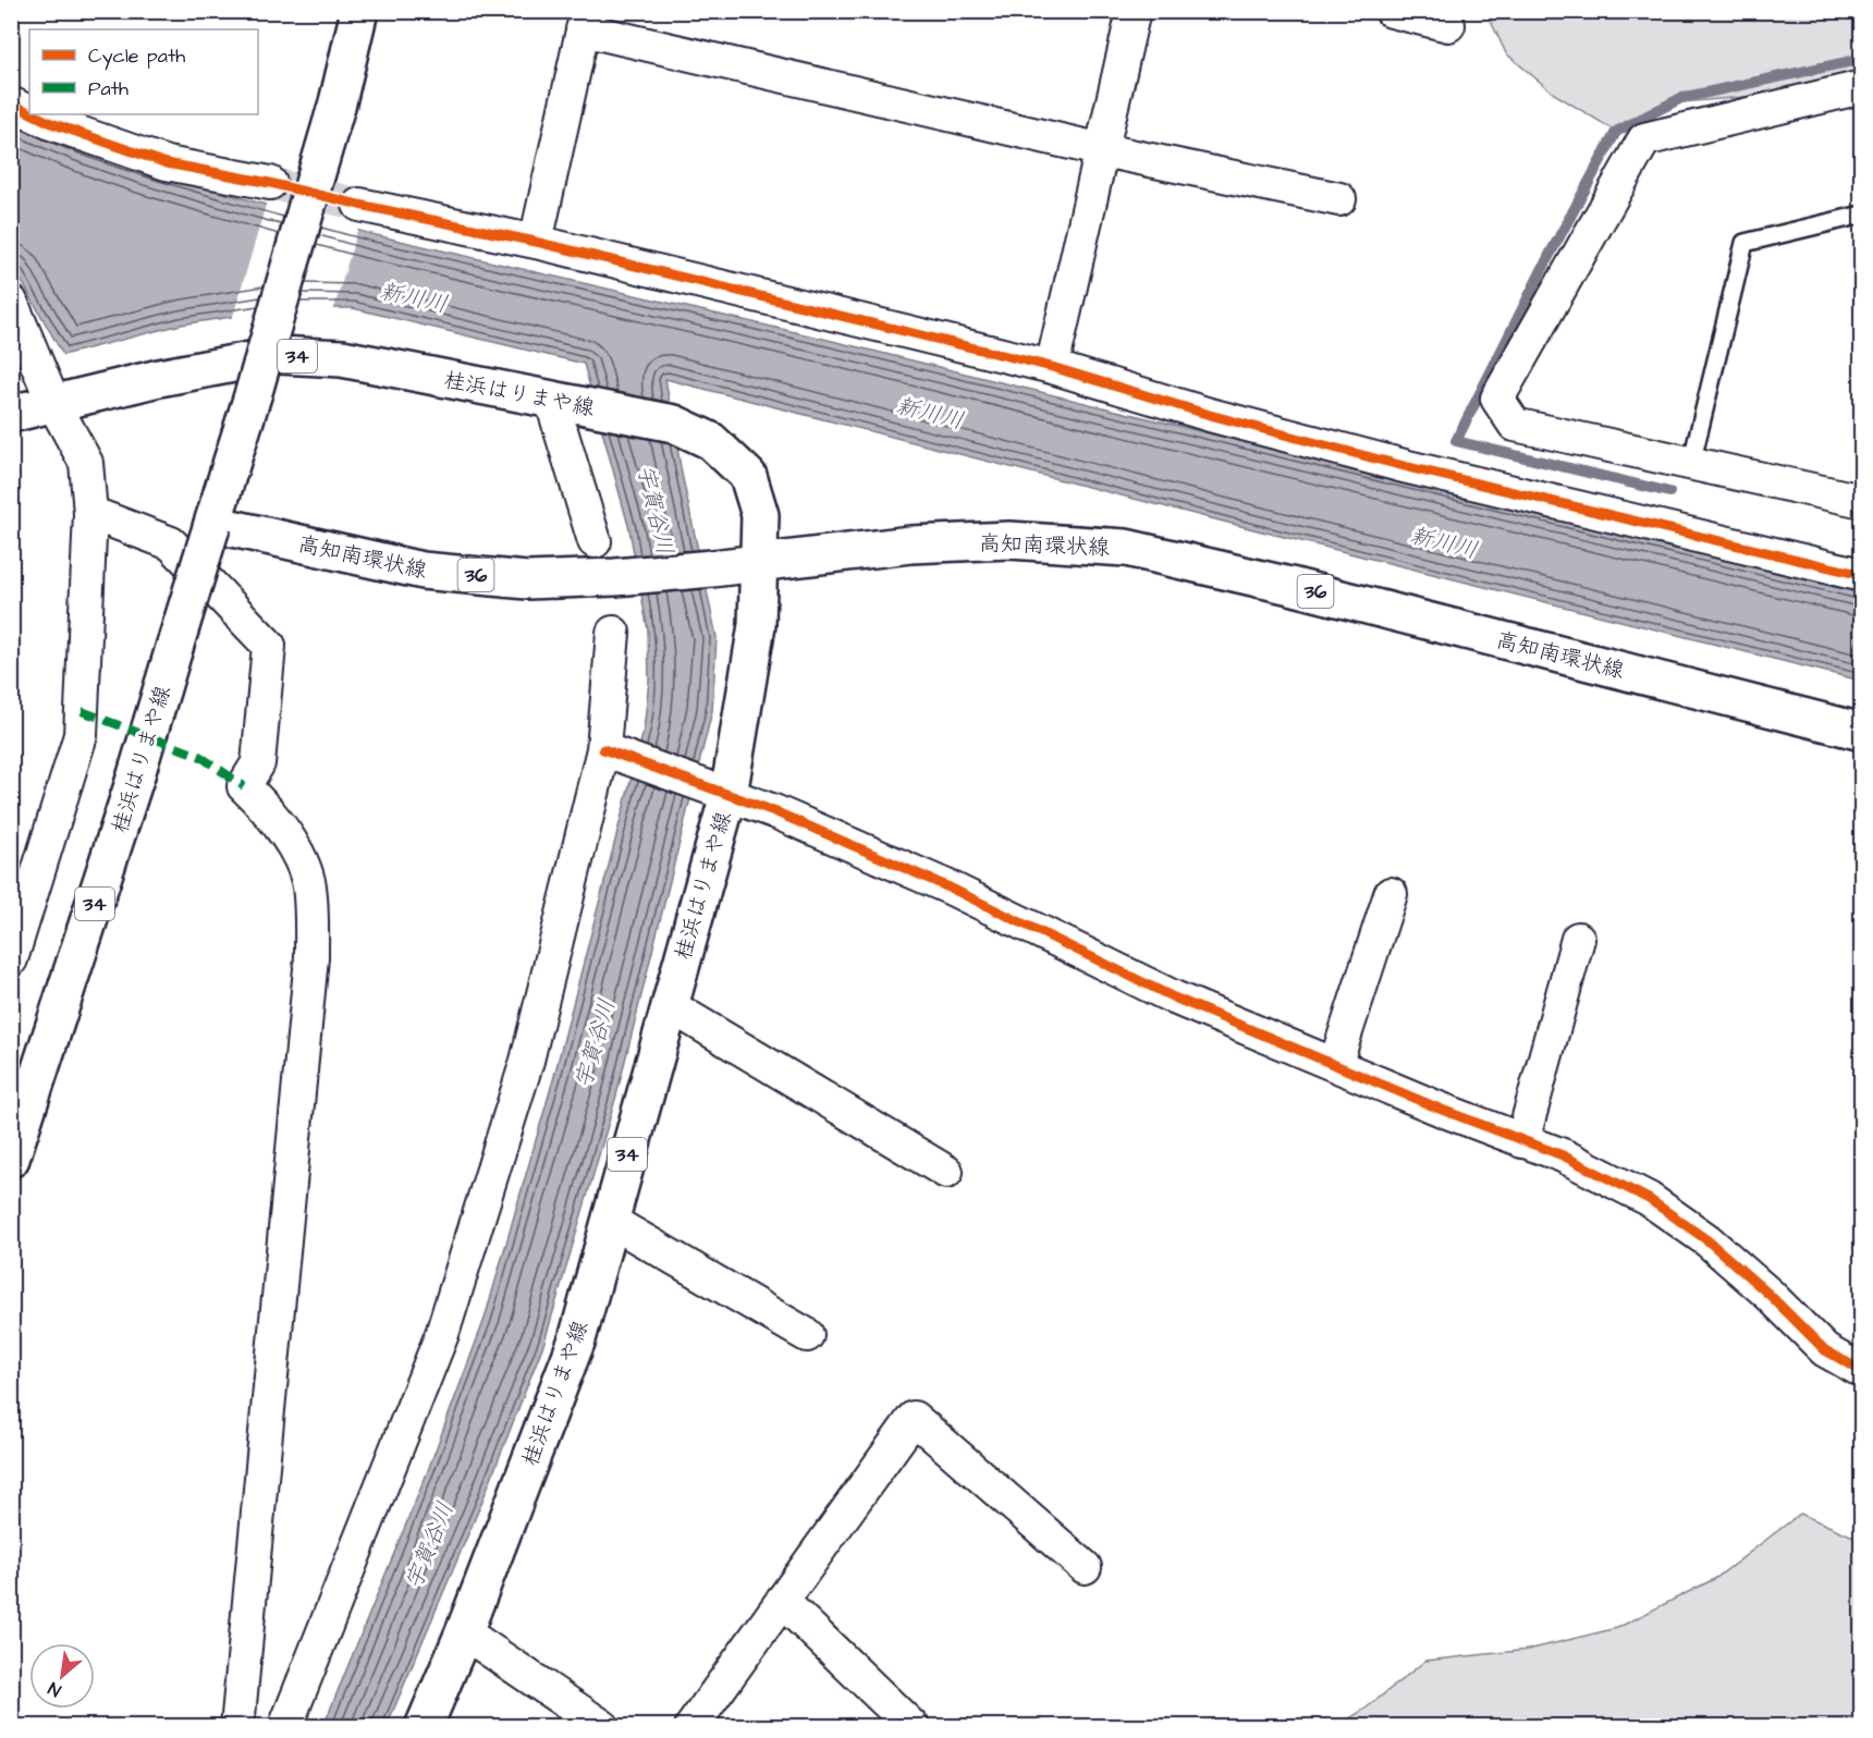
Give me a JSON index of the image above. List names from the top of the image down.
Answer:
{
  "streets": {
    "main road": [
      "34",
      "桂浜はりまや線",
      "高知南環状線",
      "36"
    ]
  },
  "crossings": [
    ["桂浜はりまや線", "高知南環状線"]
  ],
  "water": ["新川川", "宇賀谷川"],
  "legend": ["Cycle path", "Path"],
  "north": "bottom left"
}
